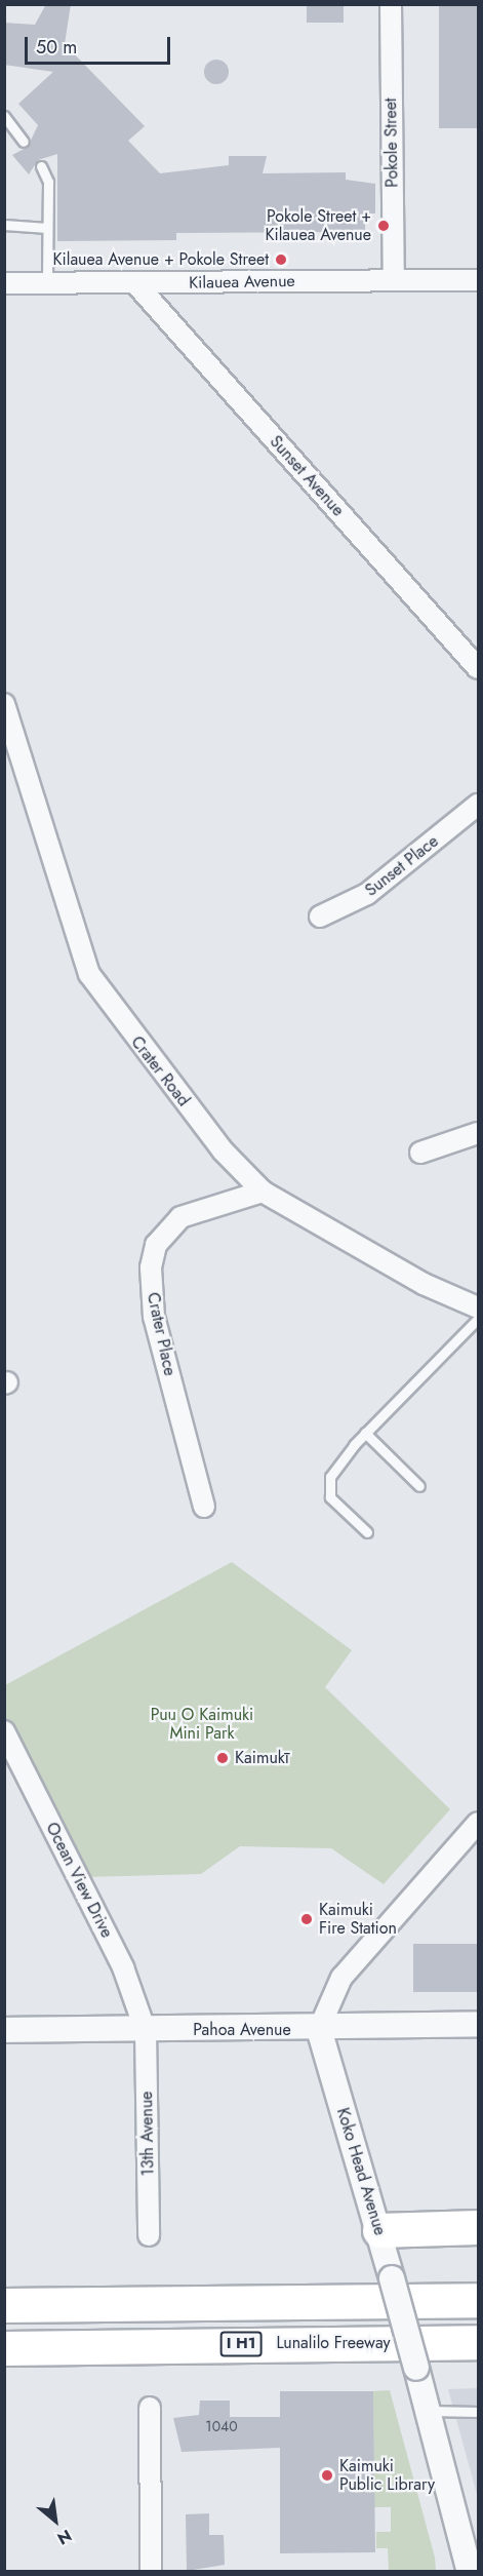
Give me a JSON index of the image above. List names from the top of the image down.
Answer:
{
  "streets": {
    "highway": ["Lunalilo Freeway", "I H1"],
    "street": [
      "Pokole Street",
      "Kilauea Avenue",
      "Sunset Avenue",
      "Sunset Place",
      "Crater Road",
      "Crater Place",
      "Ocean View Drive",
      "Pahoa Avenue",
      "13th Avenue",
      "Koko Head Avenue"
    ]
  },
  "crossings": [
    ["Pokole Street", "Kilauea Avenue"],
    ["Kilauea Avenue", "Sunset Avenue"],
    ["Crater Road", "Crater Place"],
    ["Ocean View Drive", "Pahoa Avenue"],
    ["Ocean View Drive", "13th Avenue"],
    ["Pahoa Avenue", "13th Avenue"],
    ["Pahoa Avenue", "Koko Head Avenue"]
  ],
  "parks": ["Puu O Kaimuki Mini Park"],
  "places": [
    "Pokole Street + Kilauea Avenue",
    "Kilauea Avenue + Pokole Street",
    "Kaimukī",
    "Kaimuki Fire Station",
    "Kaimuki Public Library"
  ],
  "house_numbers": ["1040"],
  "scale_bar": "50 m",
  "north": "bottom right"
}
